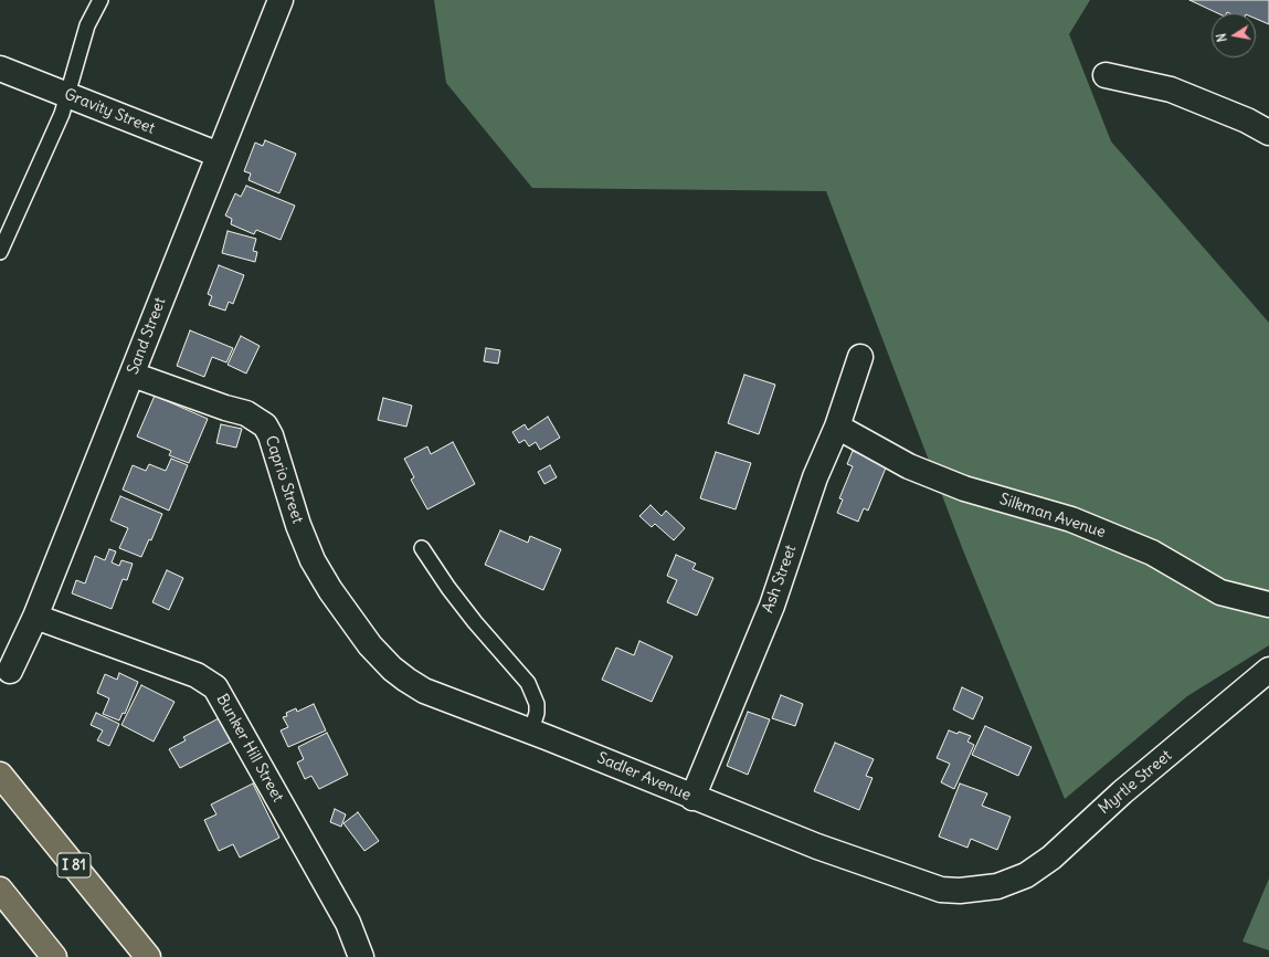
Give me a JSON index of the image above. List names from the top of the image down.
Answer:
{
  "streets": {
    "highway": ["I 81"],
    "street": [
      "Gravity Street",
      "Sand Street",
      "Caprio Street",
      "Silkman Avenue",
      "Ash Street",
      "Bunker Hill Street",
      "Sadler Avenue",
      "Myrtle Street"
    ]
  },
  "crossings": [
    ["Gravity Street", "Sand Street"],
    ["Sand Street", "Caprio Street"],
    ["Sand Street", "Bunker Hill Street"],
    ["Caprio Street", "Sadler Avenue"],
    ["Silkman Avenue", "Ash Street"],
    ["Ash Street", "Sadler Avenue"],
    ["Sadler Avenue", "Myrtle Street"]
  ],
  "north": "left"
}
